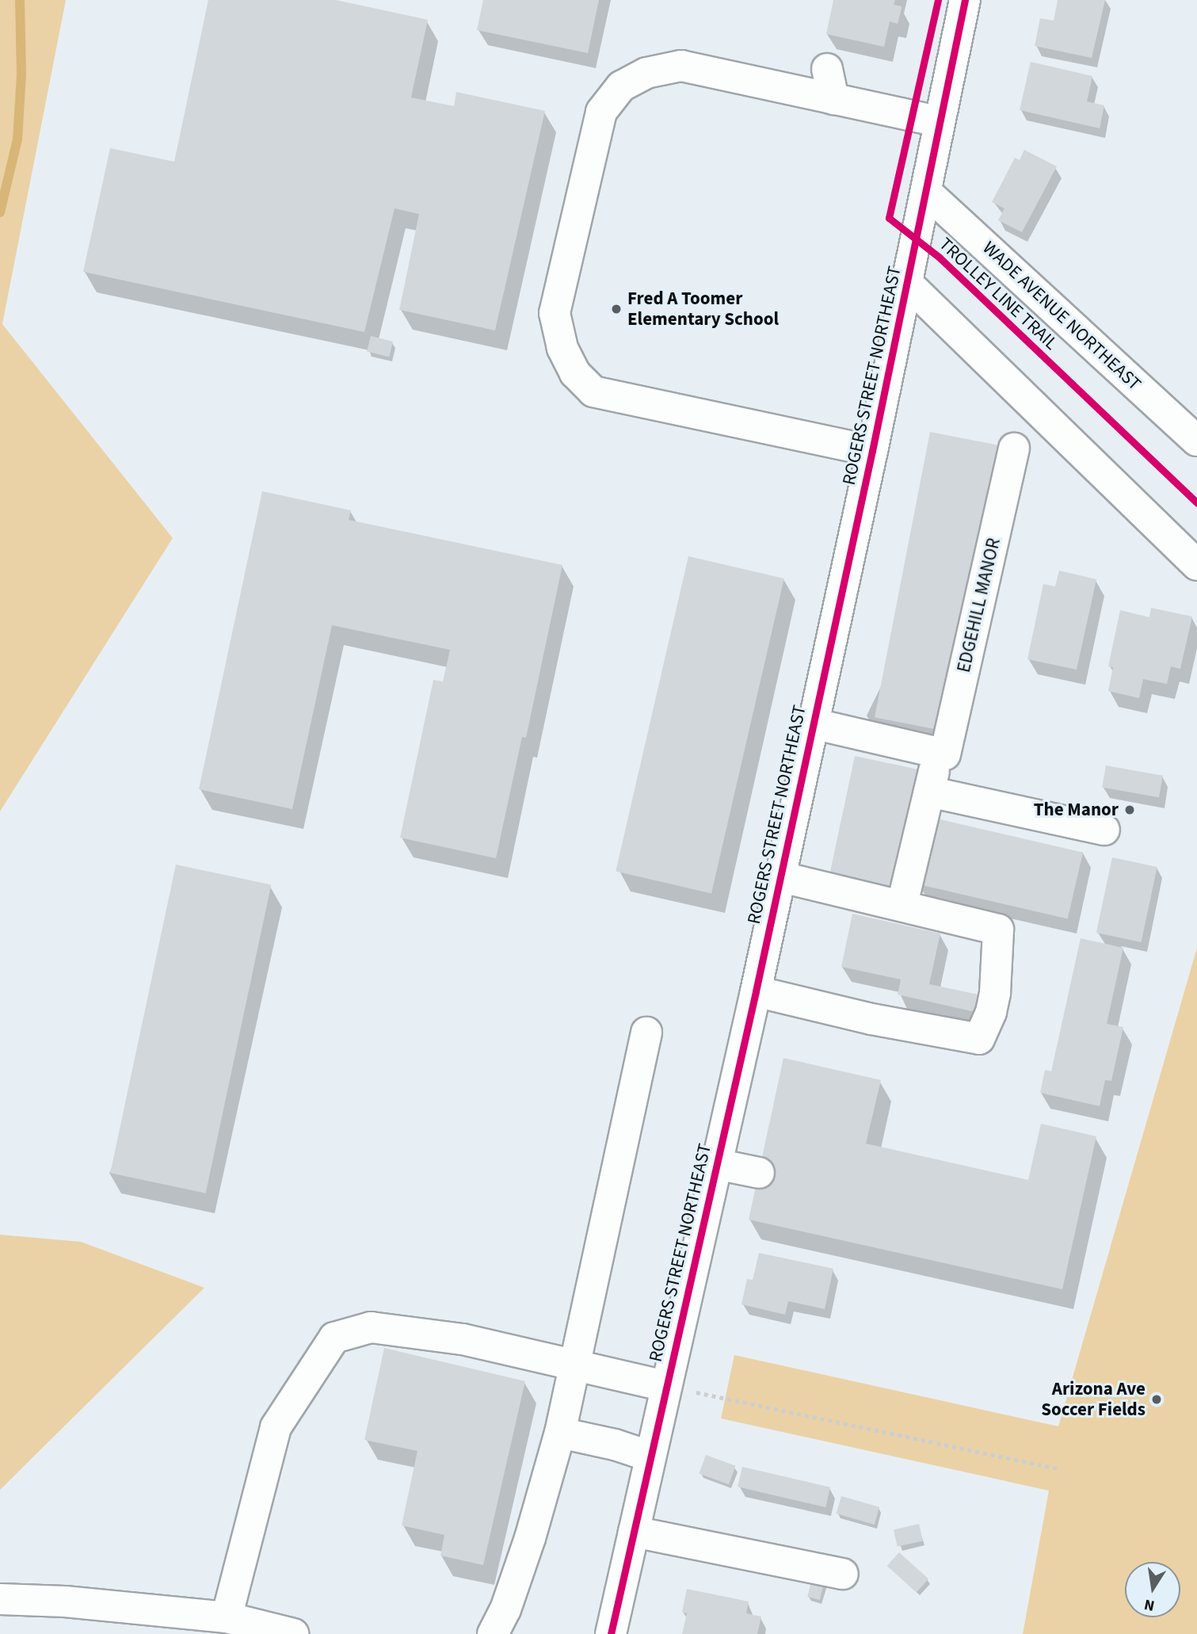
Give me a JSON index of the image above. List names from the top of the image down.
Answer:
{
  "streets": {
    "street": ["WADE AVENUE NORTHEAST", "ROGERS STREET NORTHEAST", "EDGEHILL MANOR"],
    "cycle path": ["TROLLEY LINE TRAIL"]
  },
  "crossings": [
    ["WADE AVENUE NORTHEAST", "ROGERS STREET NORTHEAST"]
  ],
  "places": ["Fred A Toomer Elementary School", "The Manor", "Arizona Ave Soccer Fields"],
  "north": "bottom"
}
